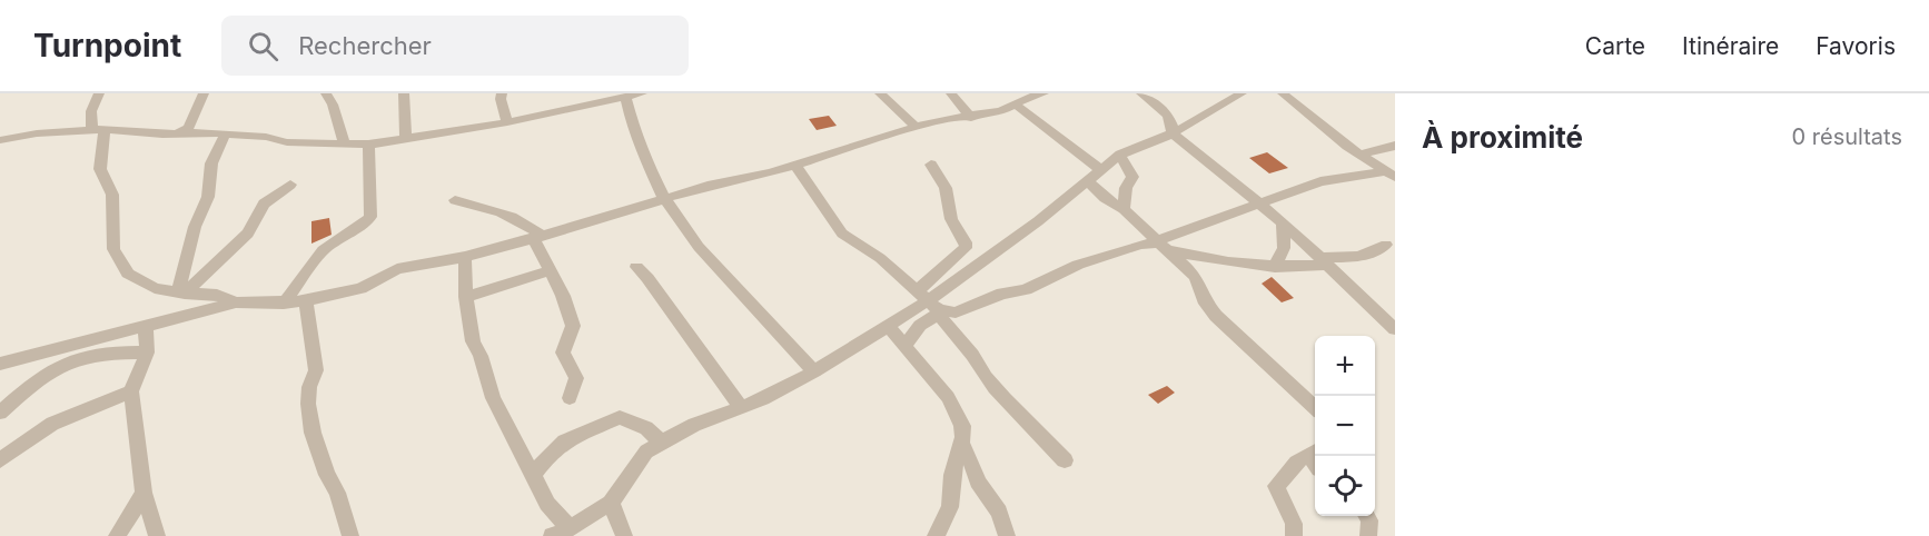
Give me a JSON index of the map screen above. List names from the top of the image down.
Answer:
{
  "page": {
    "header": "Turnpoint",
    "search": "Rechercher",
    "nav": ["Carte", "Itinéraire", "Favoris"],
    "heading": ["À proximité", "0 résultats"],
    "map_buttons": ["+", "−"]
  }
}
